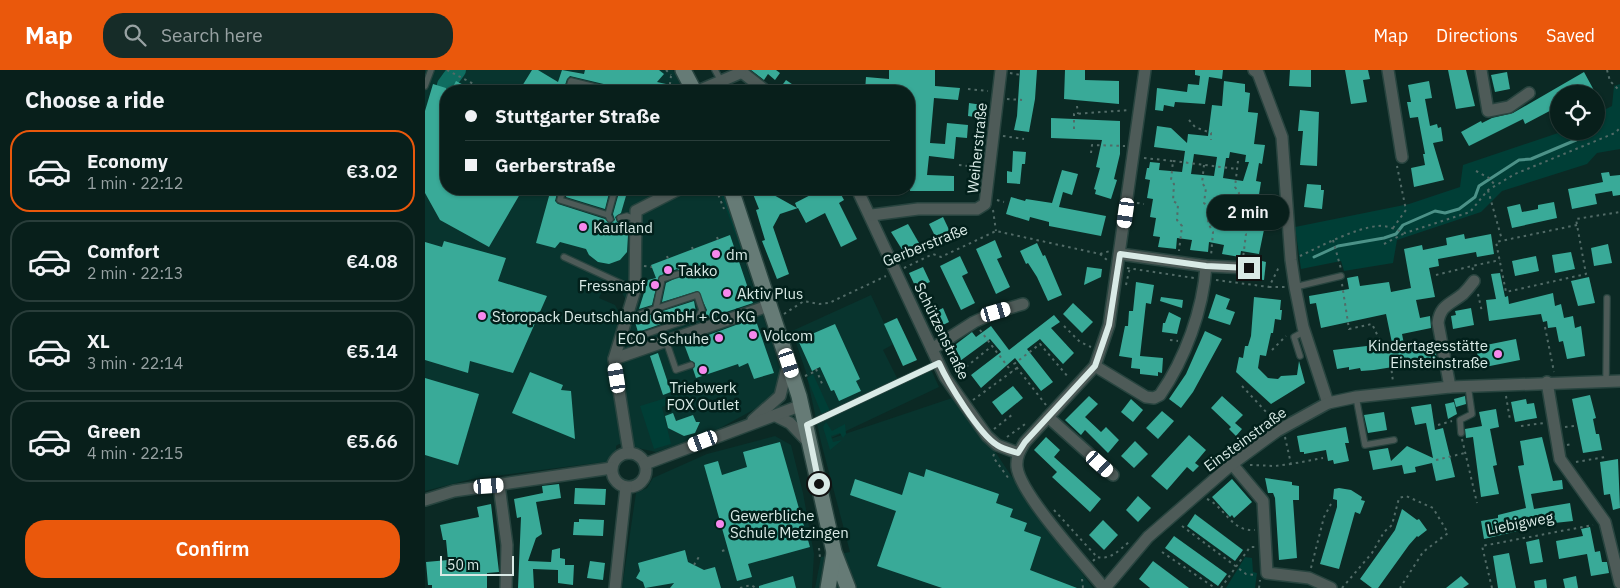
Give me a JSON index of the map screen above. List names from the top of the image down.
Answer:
{
  "streets": {
    "street": ["Weiherstraße", "Schützenstraße", "Einsteinstraße"],
    "path": ["Gerberstraße", "Liebigweg"]
  },
  "crossings": [
    ["Weiherstraße", "Schützenstraße"],
    ["Gerberstraße", "Schützenstraße"]
  ],
  "places": [
    "Kaufland",
    "dm",
    "Takko",
    "Fressnapf",
    "Aktiv Plus",
    "Storopack Deutschland GmbH + Co. KG",
    "Volcom",
    "ECO - Schuhe",
    "Kindertagesstätte Einsteinstraße",
    "Triebwerk FOX Outlet",
    "Gewerbliche Schule Metzingen"
  ],
  "scale_bar": "50 m",
  "page": {
    "header": "Map",
    "search": "Search here",
    "nav": ["Map", "Directions", "Saved"],
    "heading": "Choose a ride",
    "banner": ["Stuttgarter Straße", "Gerberstraße"],
    "list": [
      {
        "name": "Economy",
        "note": "1 min · 22:12",
        "value": "€3.02"
      },
      {
        "name": "Comfort",
        "note": "2 min · 22:13",
        "value": "€4.08"
      },
      {
        "name": "XL",
        "note": "3 min · 22:14",
        "value": "€5.14"
      },
      {
        "name": "Green",
        "note": "4 min · 22:15",
        "value": "€5.66"
      }
    ],
    "bubble": "2 min",
    "buttons": "Confirm",
    "scale": "50 m"
  }
}
